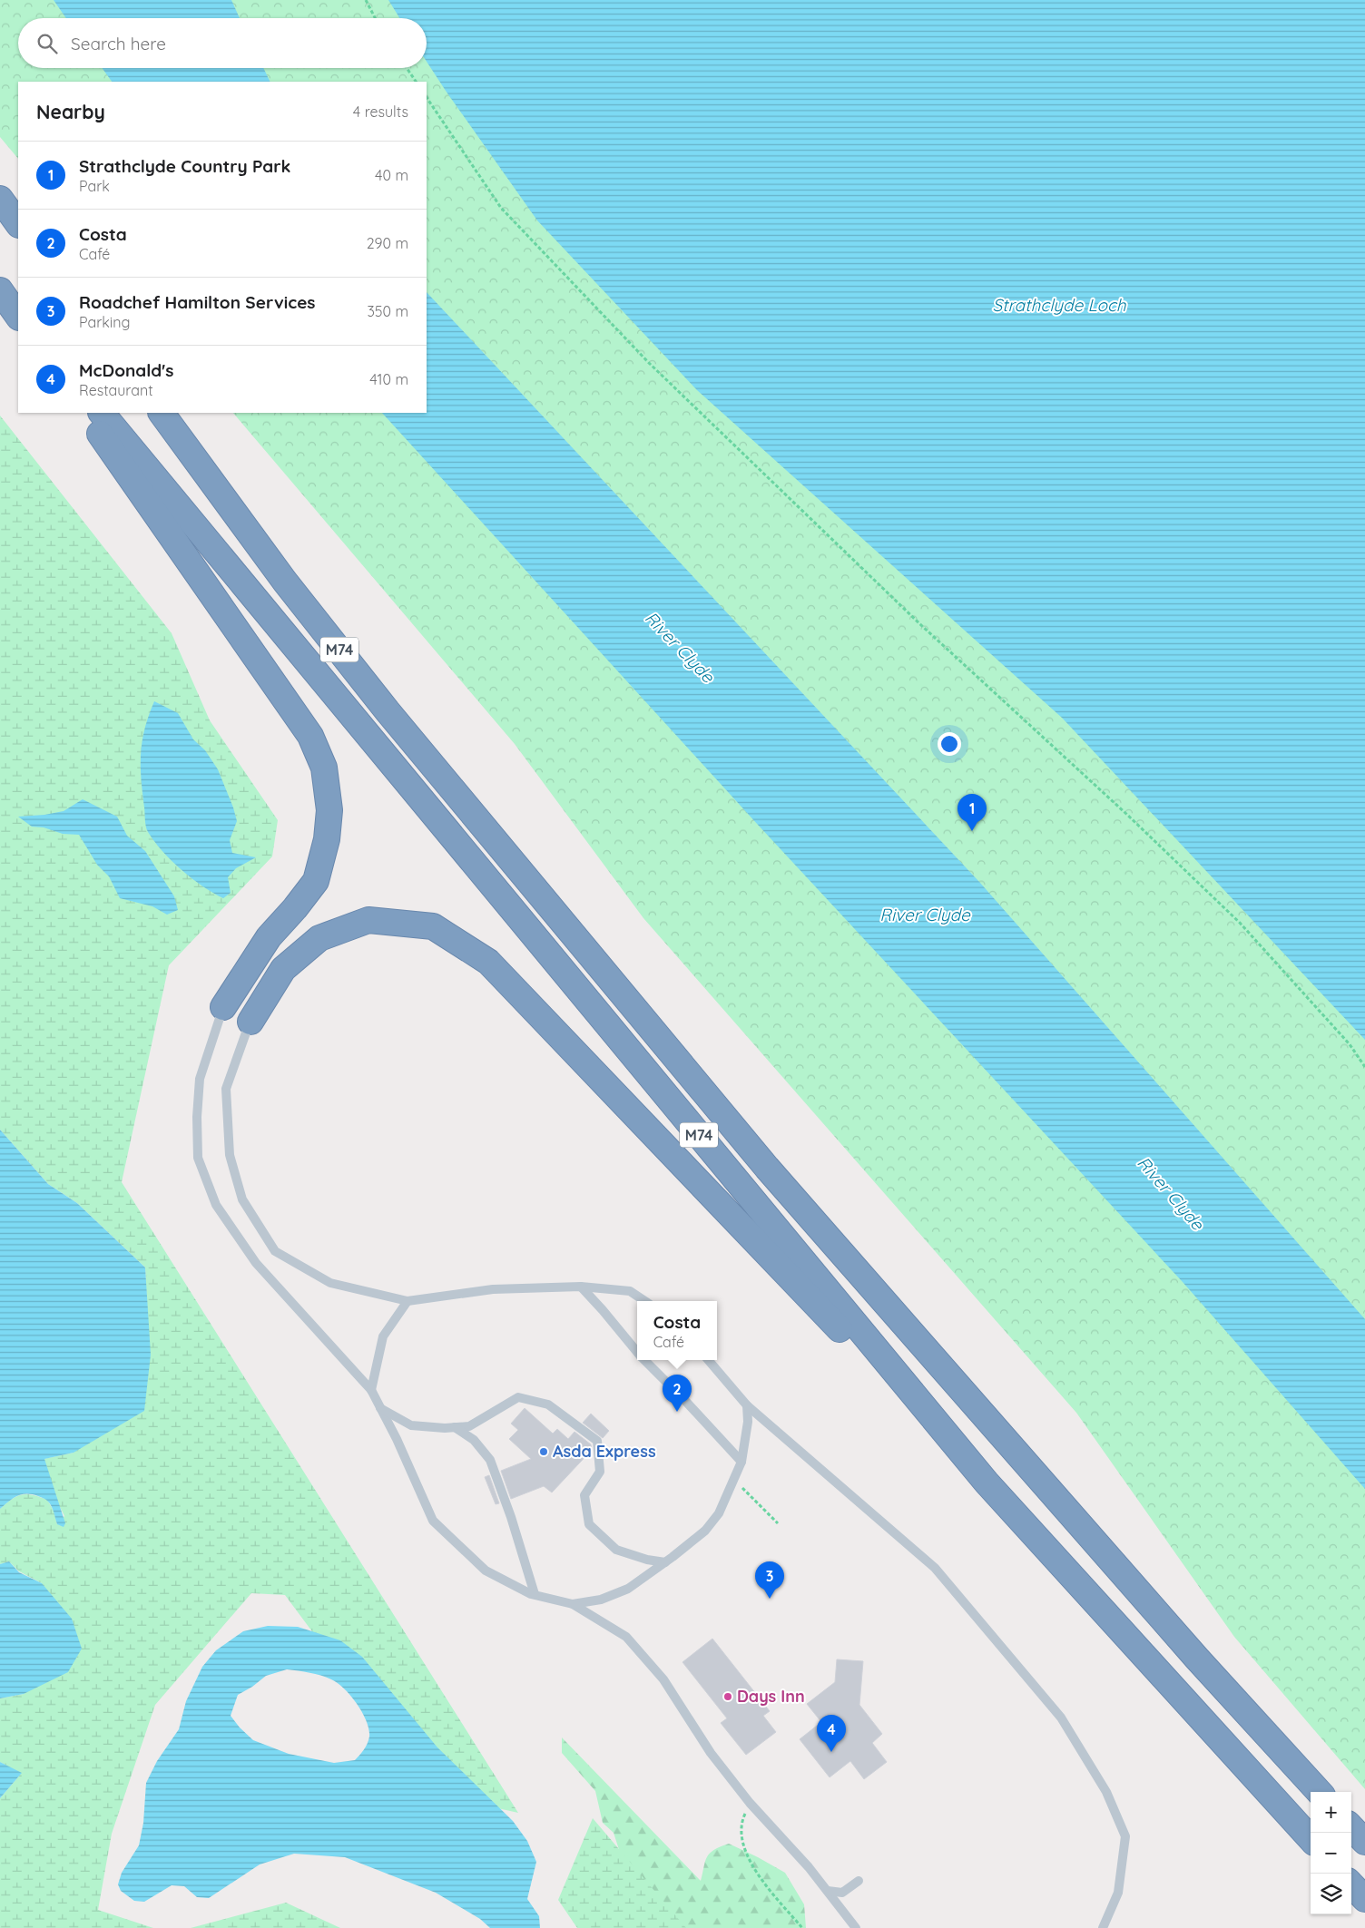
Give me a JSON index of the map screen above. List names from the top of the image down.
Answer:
{
  "streets": {
    "highway": ["M74"]
  },
  "water": ["Strathclyde Loch", "River Clyde"],
  "places": ["Asda Express", "Days Inn"],
  "page": {
    "search": "Search here",
    "heading": ["Nearby", "4 results"],
    "list": [
      {
        "mark": "1",
        "name": "Strathclyde Country Park",
        "note": "Park",
        "value": "40 m"
      },
      {
        "mark": "2",
        "name": "Costa",
        "note": "Café",
        "value": "290 m"
      },
      {
        "mark": "3",
        "name": "Roadchef Hamilton Services",
        "note": "Parking",
        "value": "350 m"
      },
      {
        "mark": "4",
        "name": "McDonald's",
        "note": "Restaurant",
        "value": "410 m"
      }
    ],
    "pins": [
      "1",
      "2",
      "3",
      "4"
    ],
    "popup": ["Costa", "Café"],
    "map_buttons": ["+", "−"]
  }
}
